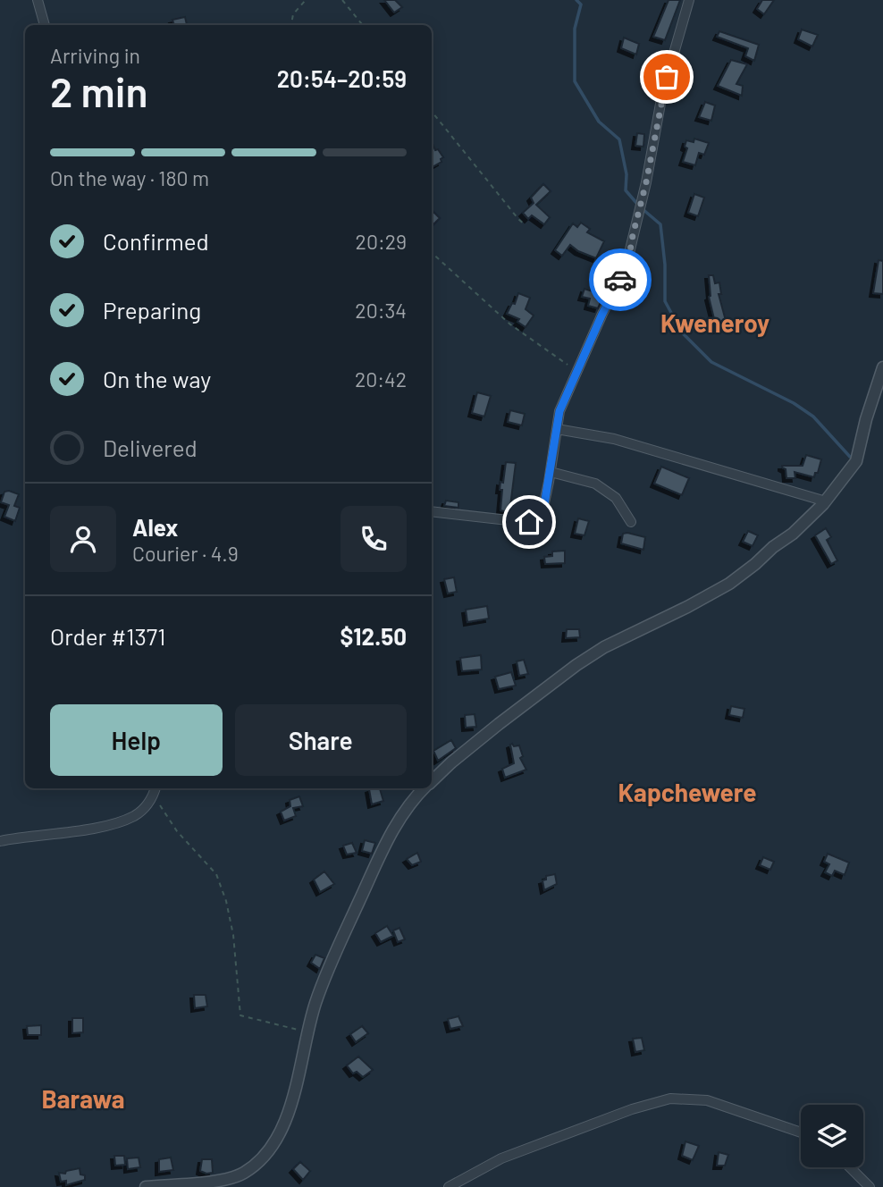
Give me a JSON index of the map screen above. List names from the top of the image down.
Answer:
{
  "districts": ["Kweneroy", "Kapchewere", "Barawa"],
  "page": {
    "heading": ["2 min", "Arriving in", "20:54–20:59"],
    "panel": [
      "Alex",
      "Courier · 4.9",
      "Order #1371",
      "$12.50"
    ],
    "bar": "On the way · 180 m",
    "list": [
      ["Confirmed", "20:29"],
      ["Preparing", "20:34"],
      ["On the way", "20:42"],
      "Delivered"
    ],
    "buttons": ["Help", "Share"]
  }
}
